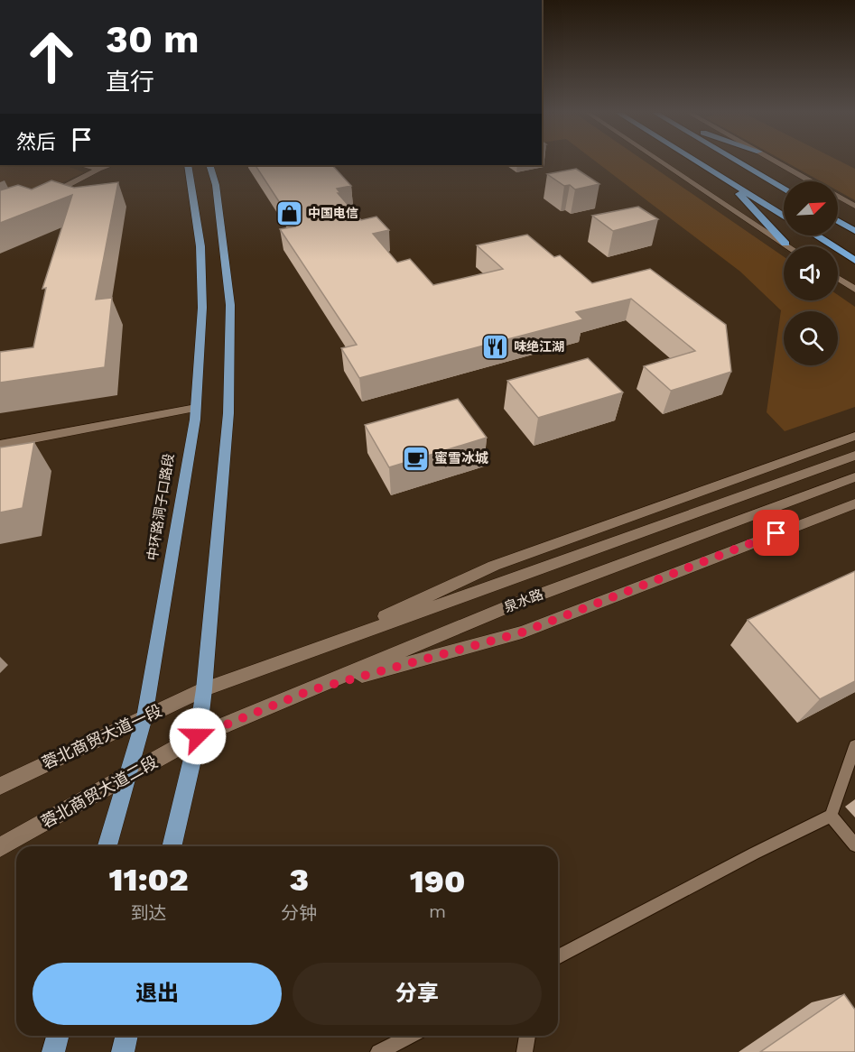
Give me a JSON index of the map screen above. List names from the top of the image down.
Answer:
{
  "streets": {
    "main road": [
      "中环路洞子口路段",
      "泉水路",
      "蓉北商贸大道一段",
      "蓉北商贸大道二段"
    ]
  },
  "crossings": [
    ["中环路洞子口路段", "蓉北商贸大道一段"],
    ["中环路洞子口路段", "蓉北商贸大道二段"],
    ["泉水路", "蓉北商贸大道二段"]
  ],
  "places": {
    "shop": ["中国电信"],
    "restaurant": ["味绝江湖"],
    "cafe": ["蜜雪冰城"]
  },
  "north": "top right",
  "page": {
    "turn": ["30 m", "直行"],
    "then": "然后",
    "eta": [
      "11:02",
      "到达",
      "3",
      "分钟",
      "190",
      "m"
    ],
    "buttons": ["退出", "分享"]
  }
}
